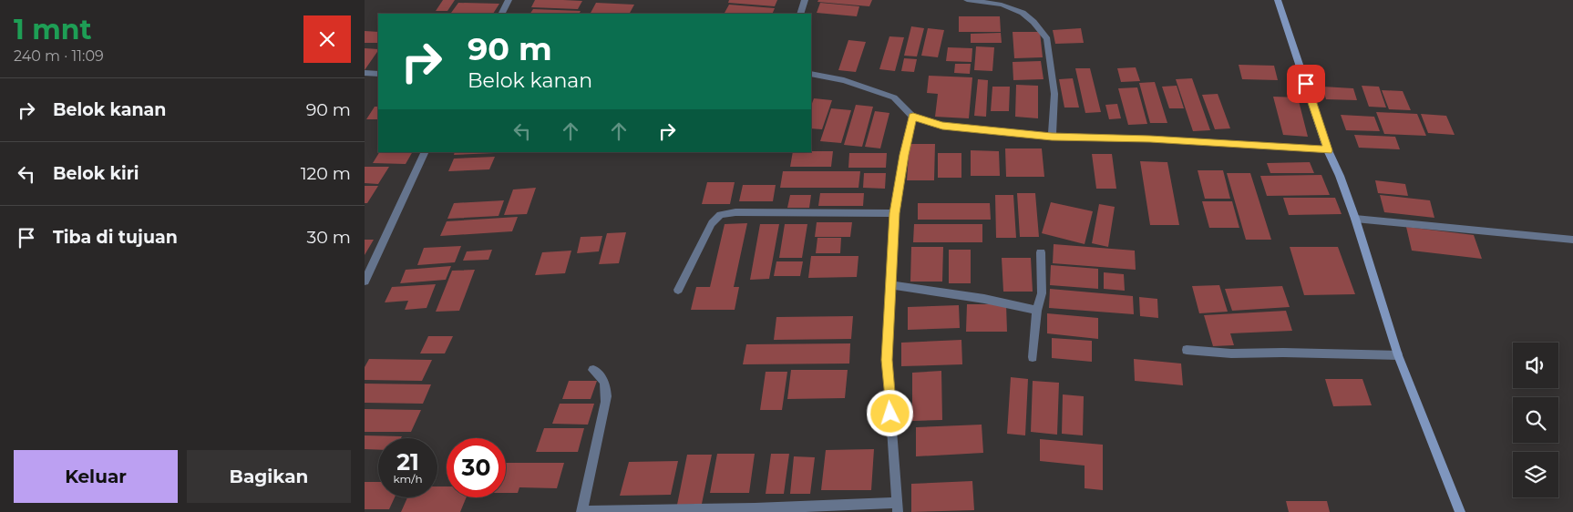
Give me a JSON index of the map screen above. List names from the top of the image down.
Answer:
{
  "page": {
    "heading": ["1 mnt", "240 m · 11:09"],
    "turn": ["90 m", "Belok kanan"],
    "list": [
      {
        "name": "Belok kanan",
        "value": "90 m"
      },
      {
        "name": "Belok kiri",
        "value": "120 m"
      },
      {
        "name": "Tiba di tujuan",
        "value": "30 m"
      }
    ],
    "speed": "21 km/h",
    "limit": "30",
    "buttons": ["Keluar", "Bagikan"]
  }
}
